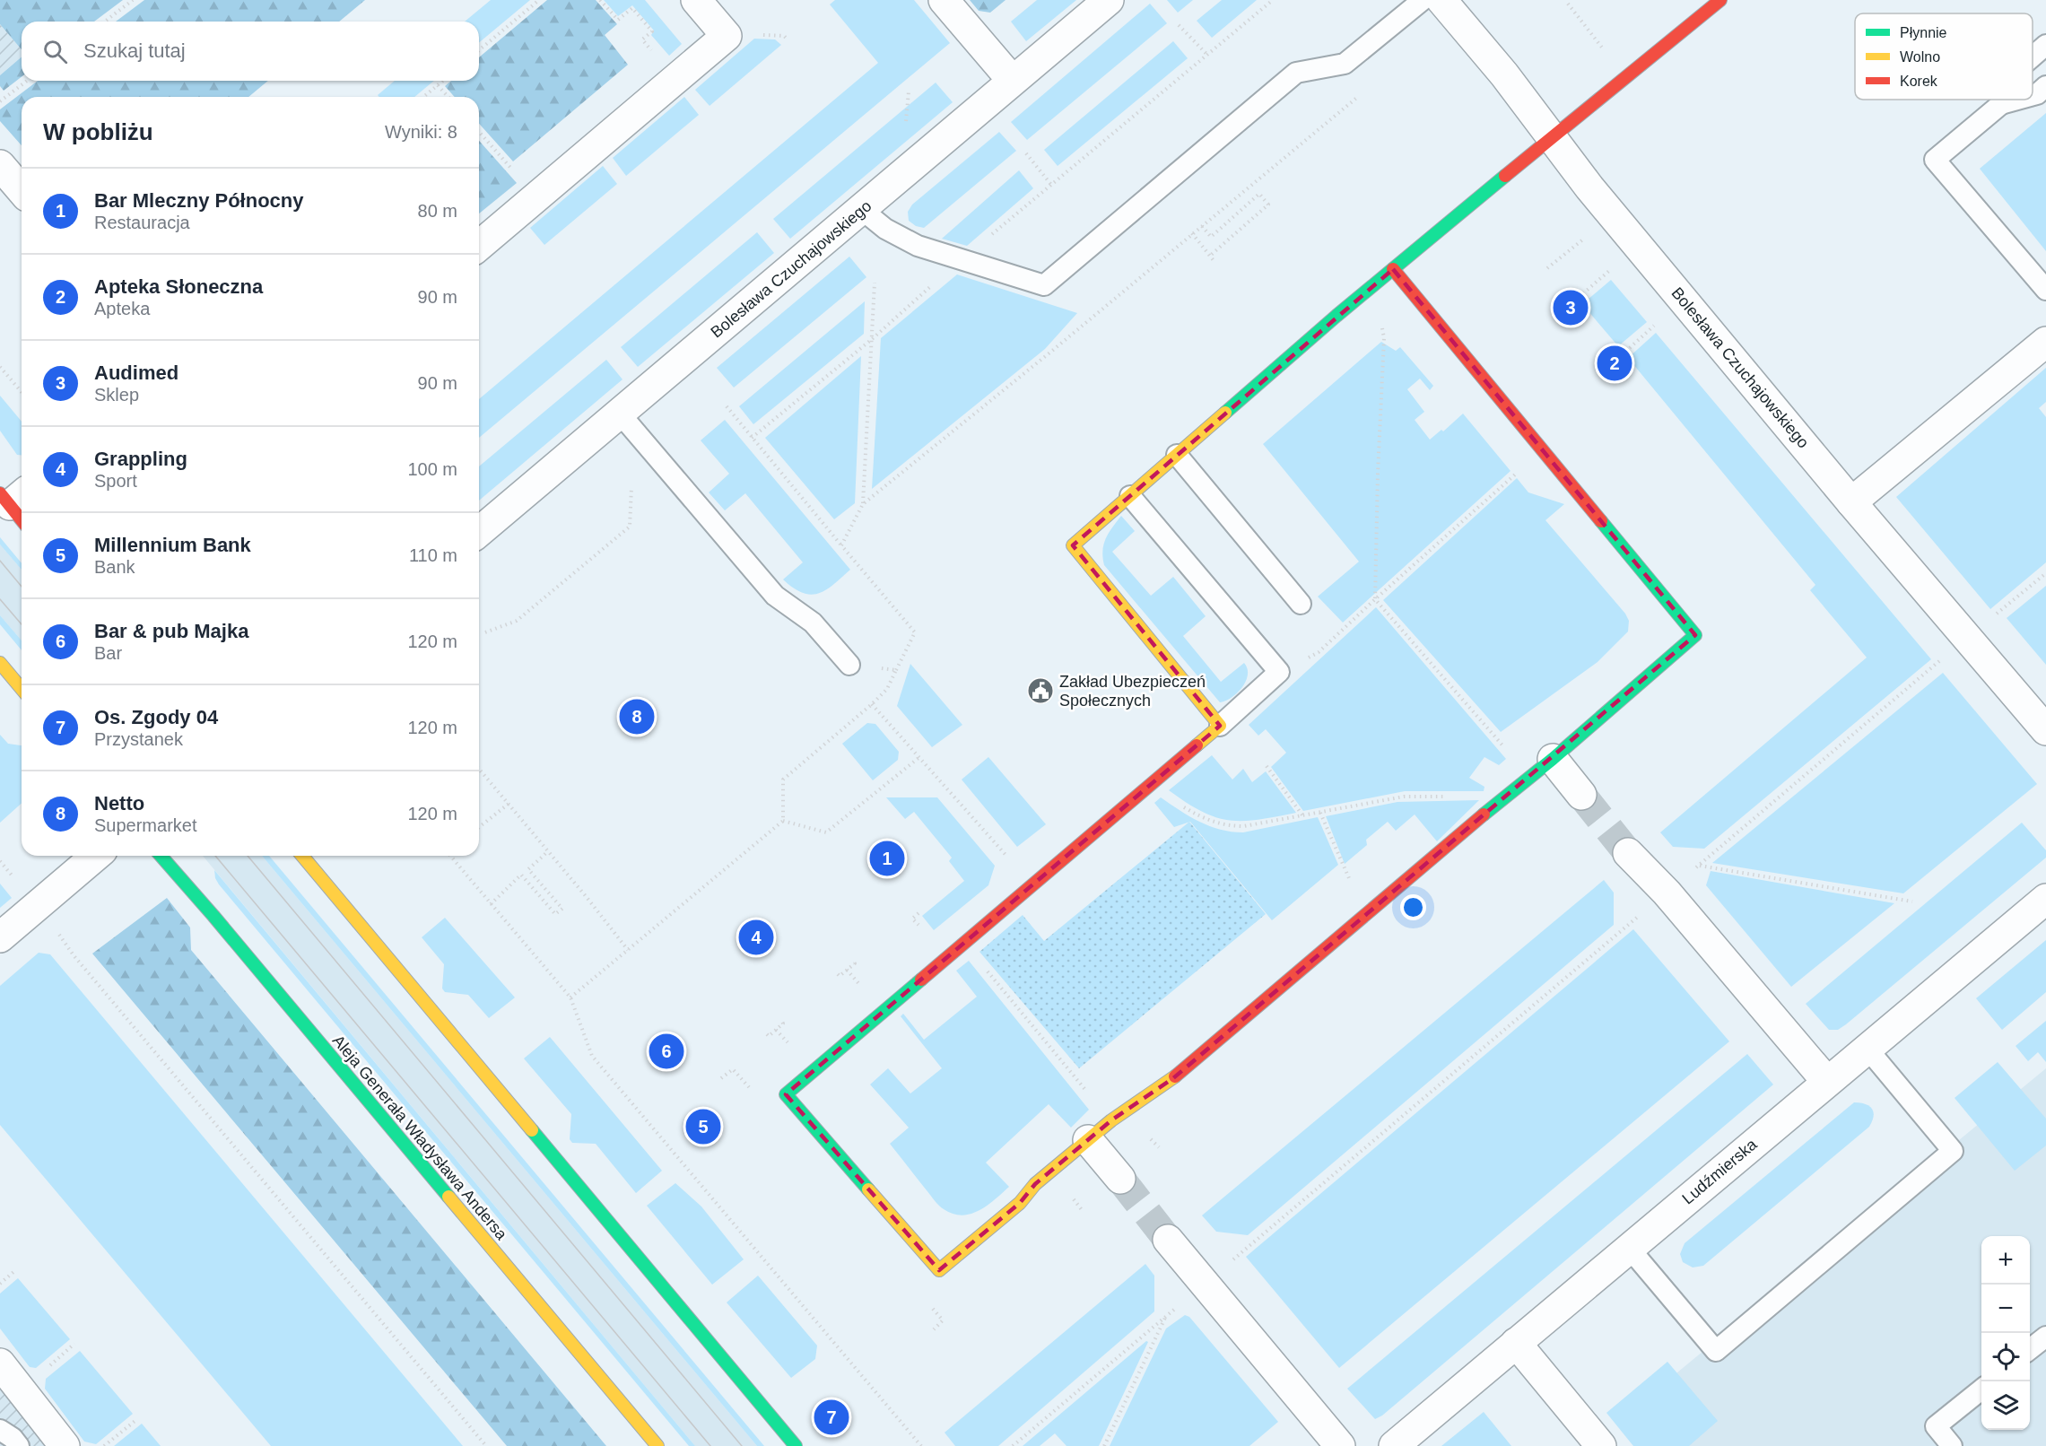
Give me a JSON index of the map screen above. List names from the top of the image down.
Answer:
{
  "streets": {
    "street": ["Bolesława Czuchajowskiego", "Aleja Generała Władysława Andersa", "Ludźmierska"]
  },
  "places": {
    "public building": ["Zakład Ubezpieczeń Społecznych"]
  },
  "legend": ["Płynnie", "Wolno", "Korek"],
  "page": {
    "search": "Szukaj tutaj",
    "heading": ["W pobliżu", "Wyniki: 8"],
    "list": [
      {
        "mark": "1",
        "name": "Bar Mleczny Północny",
        "note": "Restauracja",
        "value": "80 m"
      },
      {
        "mark": "2",
        "name": "Apteka Słoneczna",
        "note": "Apteka",
        "value": "90 m"
      },
      {
        "mark": "3",
        "name": "Audimed",
        "note": "Sklep",
        "value": "90 m"
      },
      {
        "mark": "4",
        "name": "Grappling",
        "note": "Sport",
        "value": "100 m"
      },
      {
        "mark": "5",
        "name": "Millennium Bank",
        "note": "Bank",
        "value": "110 m"
      },
      {
        "mark": "6",
        "name": "Bar & pub Majka",
        "note": "Bar",
        "value": "120 m"
      },
      {
        "mark": "7",
        "name": "Os. Zgody 04",
        "note": "Przystanek",
        "value": "120 m"
      },
      {
        "mark": "8",
        "name": "Netto",
        "note": "Supermarket",
        "value": "120 m"
      }
    ],
    "pins": [
      "3",
      "2",
      "8",
      "1",
      "4",
      "6",
      "5",
      "7"
    ],
    "map_buttons": ["+", "−"]
  }
}
